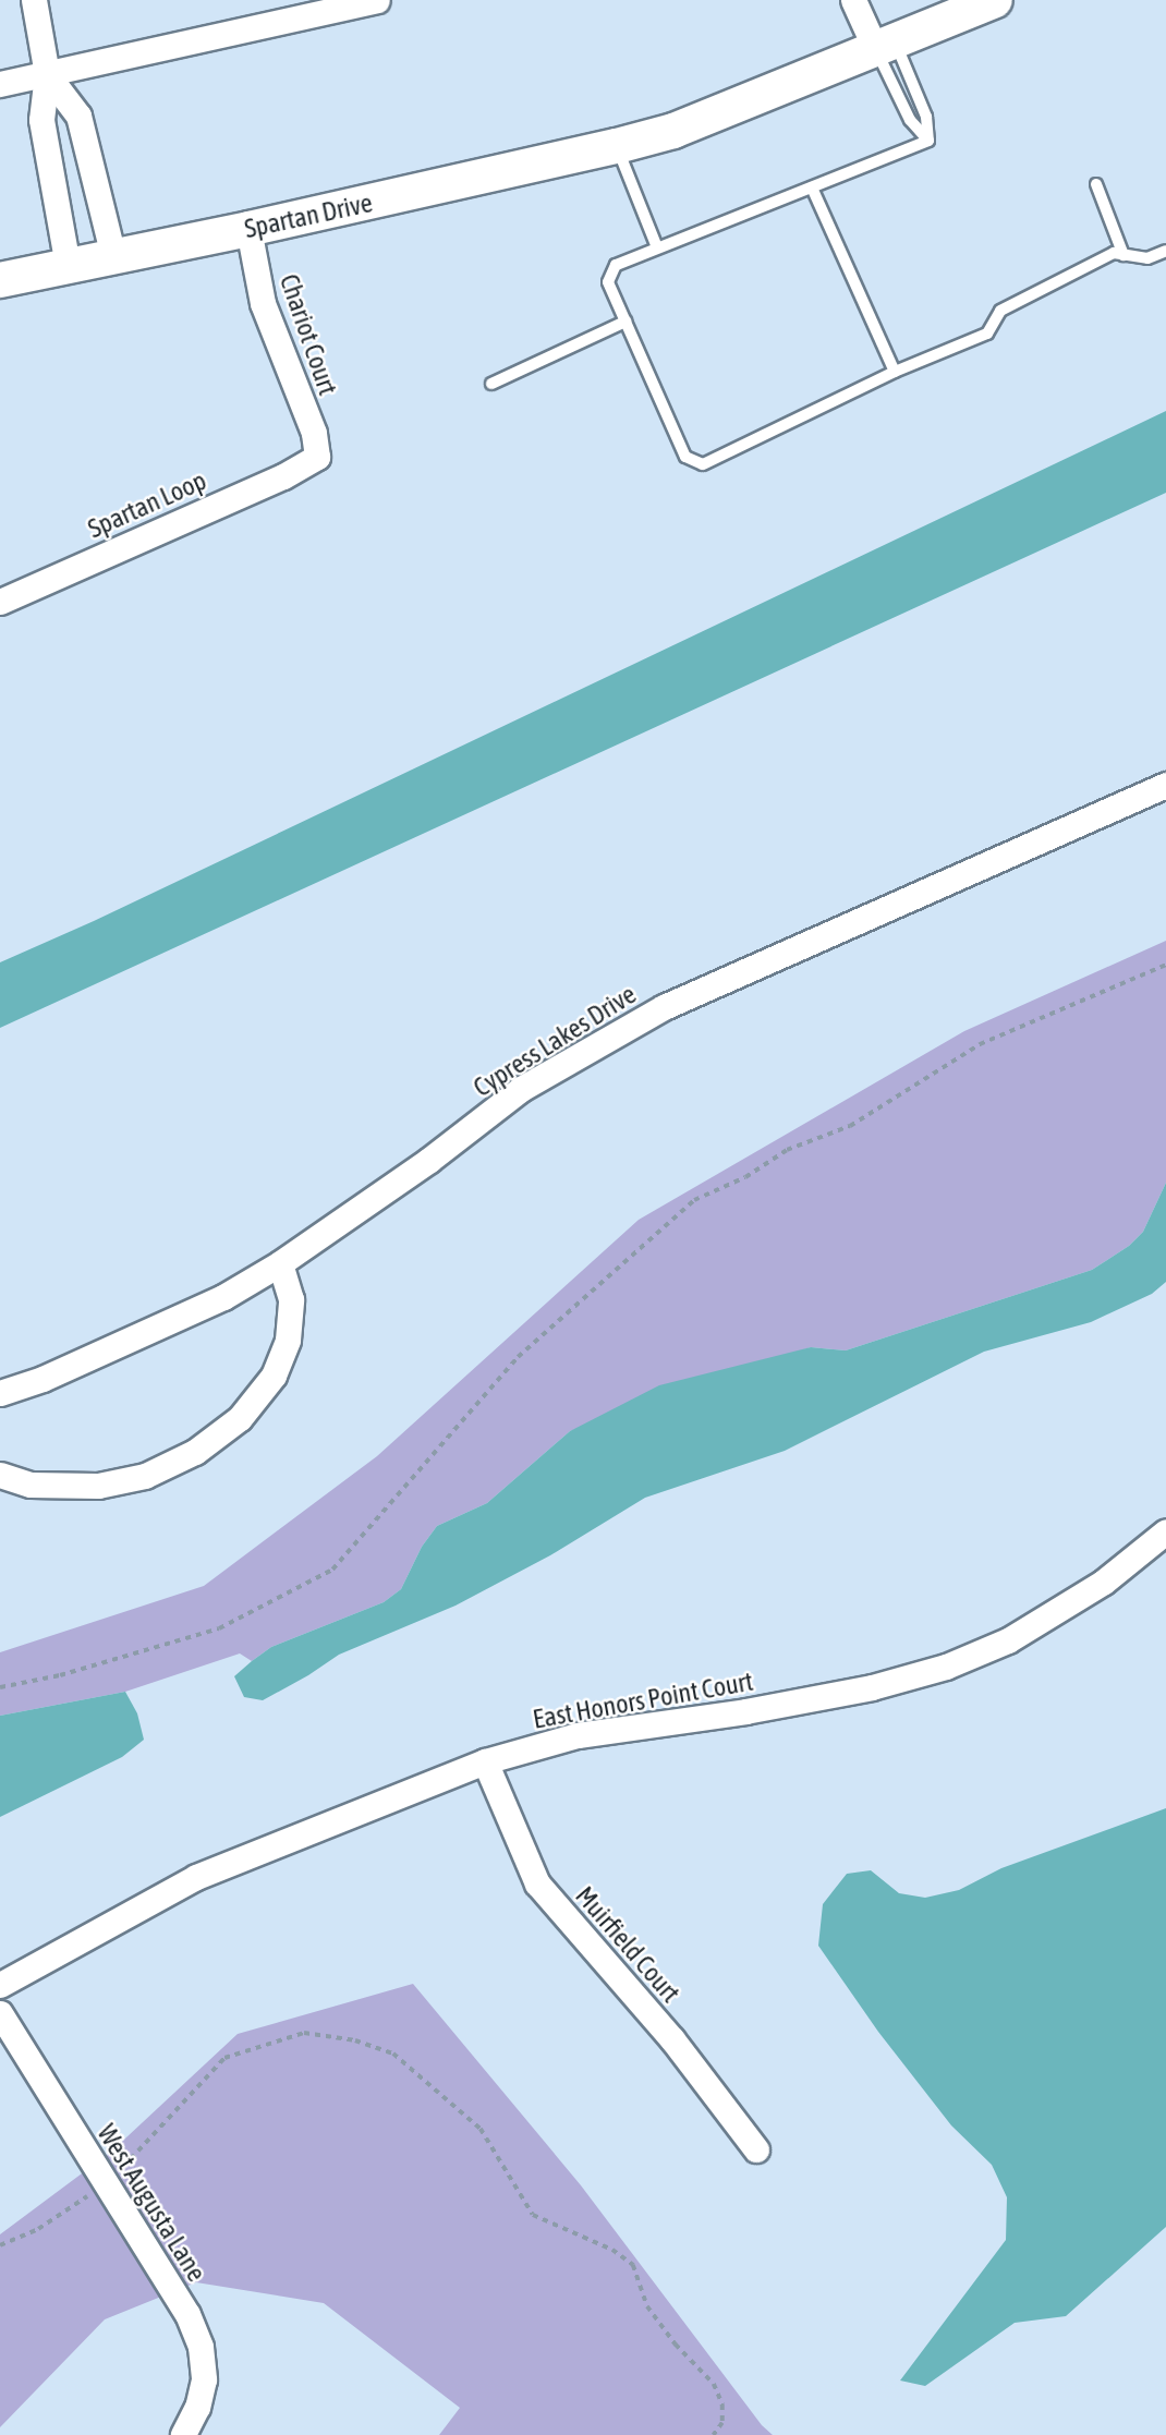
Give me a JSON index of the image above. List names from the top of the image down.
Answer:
{
  "streets": {
    "street": [
      "Spartan Drive",
      "Chariot Court",
      "Spartan Loop",
      "Cypress Lakes Drive",
      "East Honors Point Court",
      "Muirfield Court",
      "West Augusta Lane"
    ]
  },
  "crossings": [
    ["Spartan Drive", "Chariot Court"],
    ["Chariot Court", "Spartan Loop"],
    ["East Honors Point Court", "Muirfield Court"]
  ]
}
